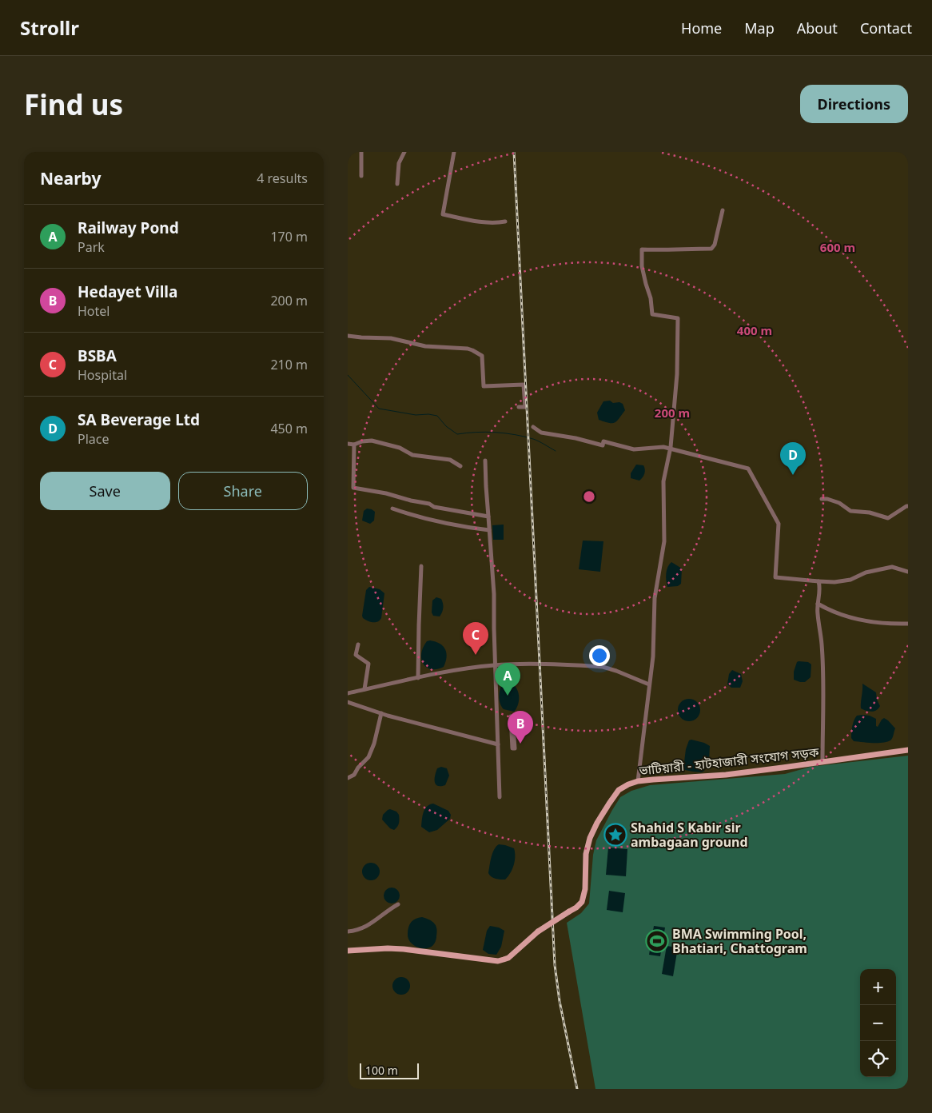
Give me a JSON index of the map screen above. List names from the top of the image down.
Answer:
{
  "streets": {
    "main road": ["ভাটিয়ারী - হাটহাজারী সংযোগ সড়ক"]
  },
  "places": {
    "place": ["Shahid S Kabir sir ambagaan ground"],
    "sports": ["BMA Swimming Pool, Bhatiari, Chattogram"]
  },
  "scale_bar": "100 m",
  "page": {
    "header": "Strollr",
    "nav": [
      "Home",
      "Map",
      "About",
      "Contact"
    ],
    "buttons": [
      "Directions",
      ["Save", "Share"]
    ],
    "title": "Find us",
    "heading": ["Nearby", "4 results"],
    "list": [
      {
        "mark": "A",
        "name": "Railway Pond",
        "note": "Park",
        "value": "170 m"
      },
      {
        "mark": "B",
        "name": "Hedayet Villa",
        "note": "Hotel",
        "value": "200 m"
      },
      {
        "mark": "C",
        "name": "BSBA",
        "note": "Hospital",
        "value": "210 m"
      },
      {
        "mark": "D",
        "name": "SA Beverage Ltd",
        "note": "Place",
        "value": "450 m"
      }
    ],
    "pins": [
      "D",
      "C",
      "A",
      "B"
    ],
    "map_buttons": ["+", "−"],
    "scale": "100 m"
  },
  "rings": ["600 m", "400 m", "200 m"]
}
